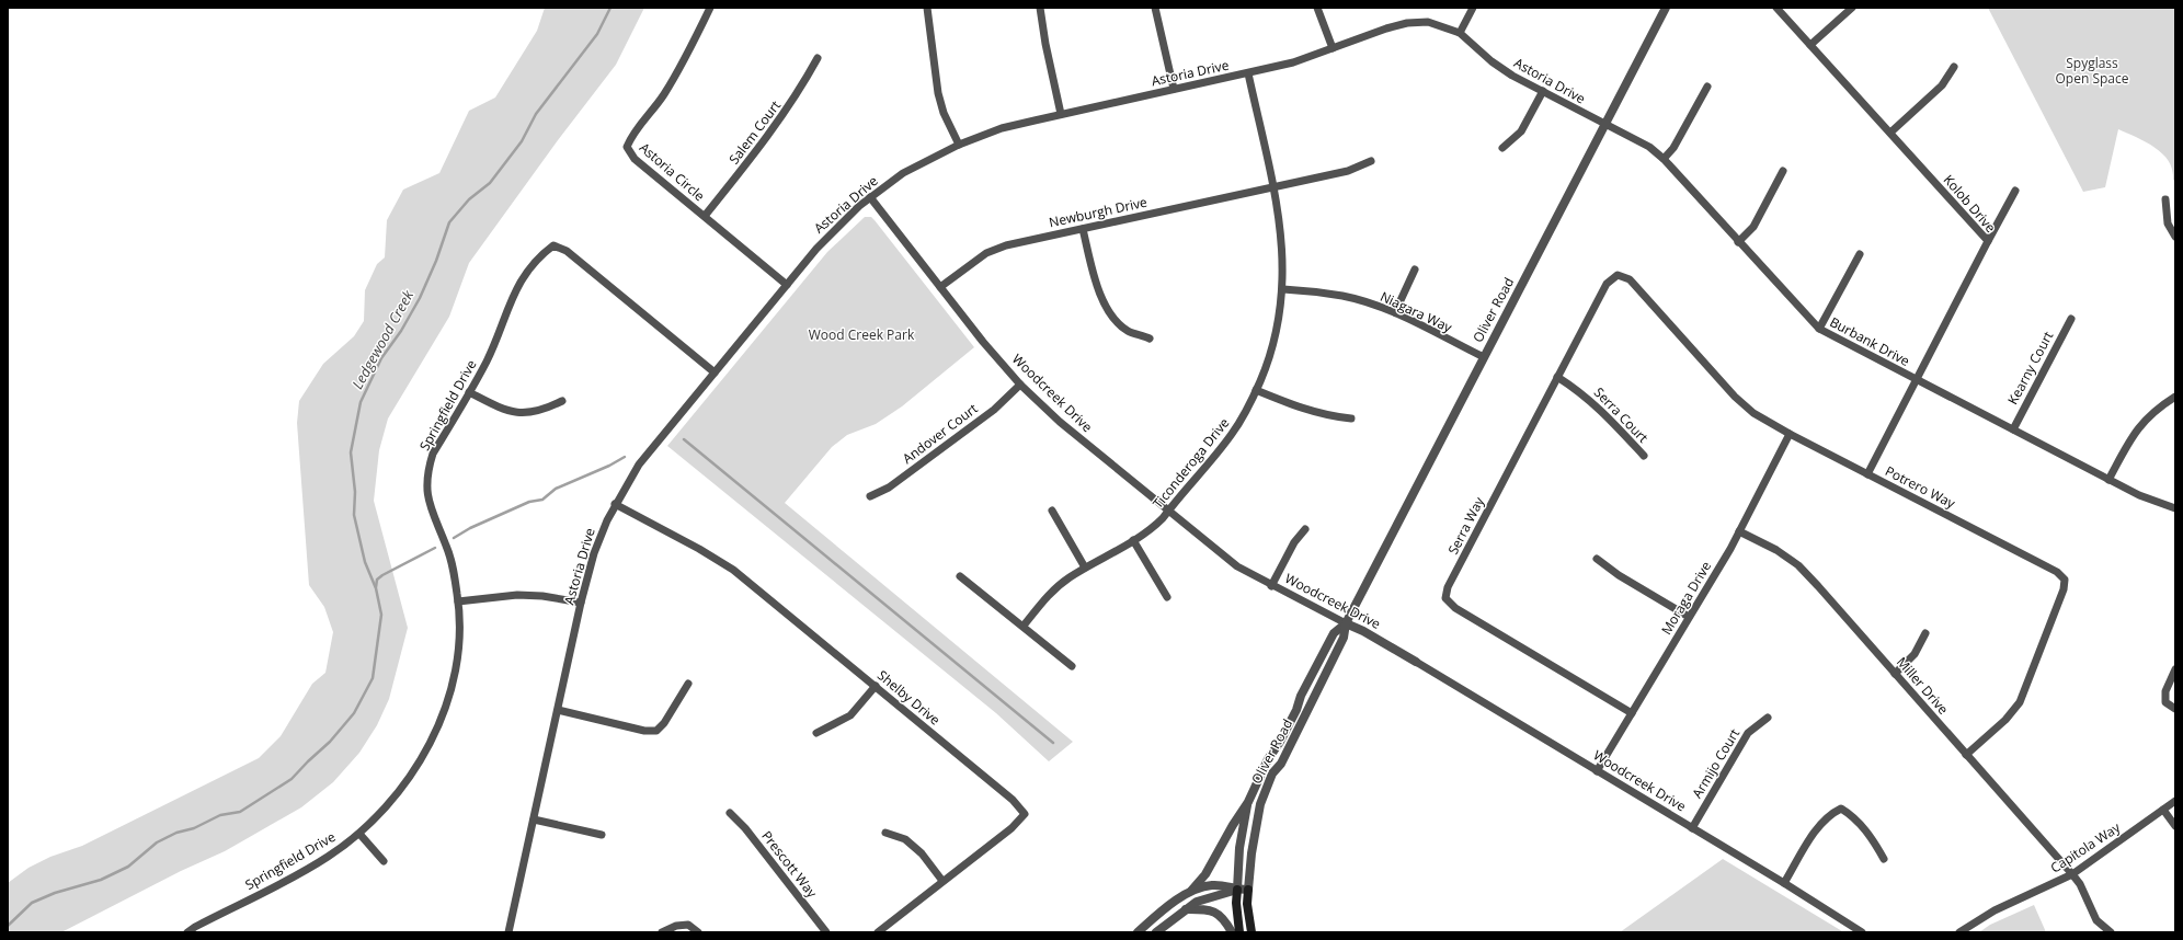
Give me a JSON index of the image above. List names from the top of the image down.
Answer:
{
  "streets": {
    "street": [
      "Astoria Drive",
      "Salem Court",
      "Astoria Circle",
      "Kolob Drive",
      "Newburgh Drive",
      "Oliver Road",
      "Niagara Way",
      "Burbank Drive",
      "Kearny Court",
      "Woodcreek Drive",
      "Springfield Drive",
      "Serra Court",
      "Andover Court",
      "Ticonderoga Drive",
      "Potrero Way",
      "Serra Way",
      "Moraga Drive",
      "Miller Drive",
      "Shelby Drive",
      "Armijo Court",
      "Capitola Way",
      "Prescott Way"
    ]
  },
  "crossings": [
    ["Astoria Drive", "Astoria Circle"],
    ["Astoria Drive", "Oliver Road"],
    ["Astoria Drive", "Burbank Drive"],
    ["Astoria Drive", "Woodcreek Drive"],
    ["Astoria Drive", "Springfield Drive"],
    ["Astoria Drive", "Ticonderoga Drive"],
    ["Astoria Drive", "Shelby Drive"],
    ["Salem Court", "Astoria Circle"],
    ["Kolob Drive", "Burbank Drive"],
    ["Kolob Drive", "Potrero Way"],
    ["Newburgh Drive", "Woodcreek Drive"],
    ["Newburgh Drive", "Ticonderoga Drive"],
    ["Oliver Road", "Niagara Way"],
    ["Oliver Road", "Burbank Drive"],
    ["Oliver Road", "Woodcreek Drive"],
    ["Niagara Way", "Ticonderoga Drive"],
    ["Burbank Drive", "Kearny Court"],
    ["Woodcreek Drive", "Andover Court"],
    ["Woodcreek Drive", "Ticonderoga Drive"],
    ["Woodcreek Drive", "Moraga Drive"],
    ["Woodcreek Drive", "Armijo Court"],
    ["Serra Court", "Serra Way"],
    ["Potrero Way", "Serra Way"],
    ["Potrero Way", "Moraga Drive"],
    ["Potrero Way", "Miller Drive"],
    ["Serra Way", "Moraga Drive"],
    ["Moraga Drive", "Miller Drive"],
    ["Miller Drive", "Capitola Way"]
  ],
  "water": ["Ledgewood Creek"],
  "parks": ["Spyglass Open Space", "Wood Creek Park"]
}
